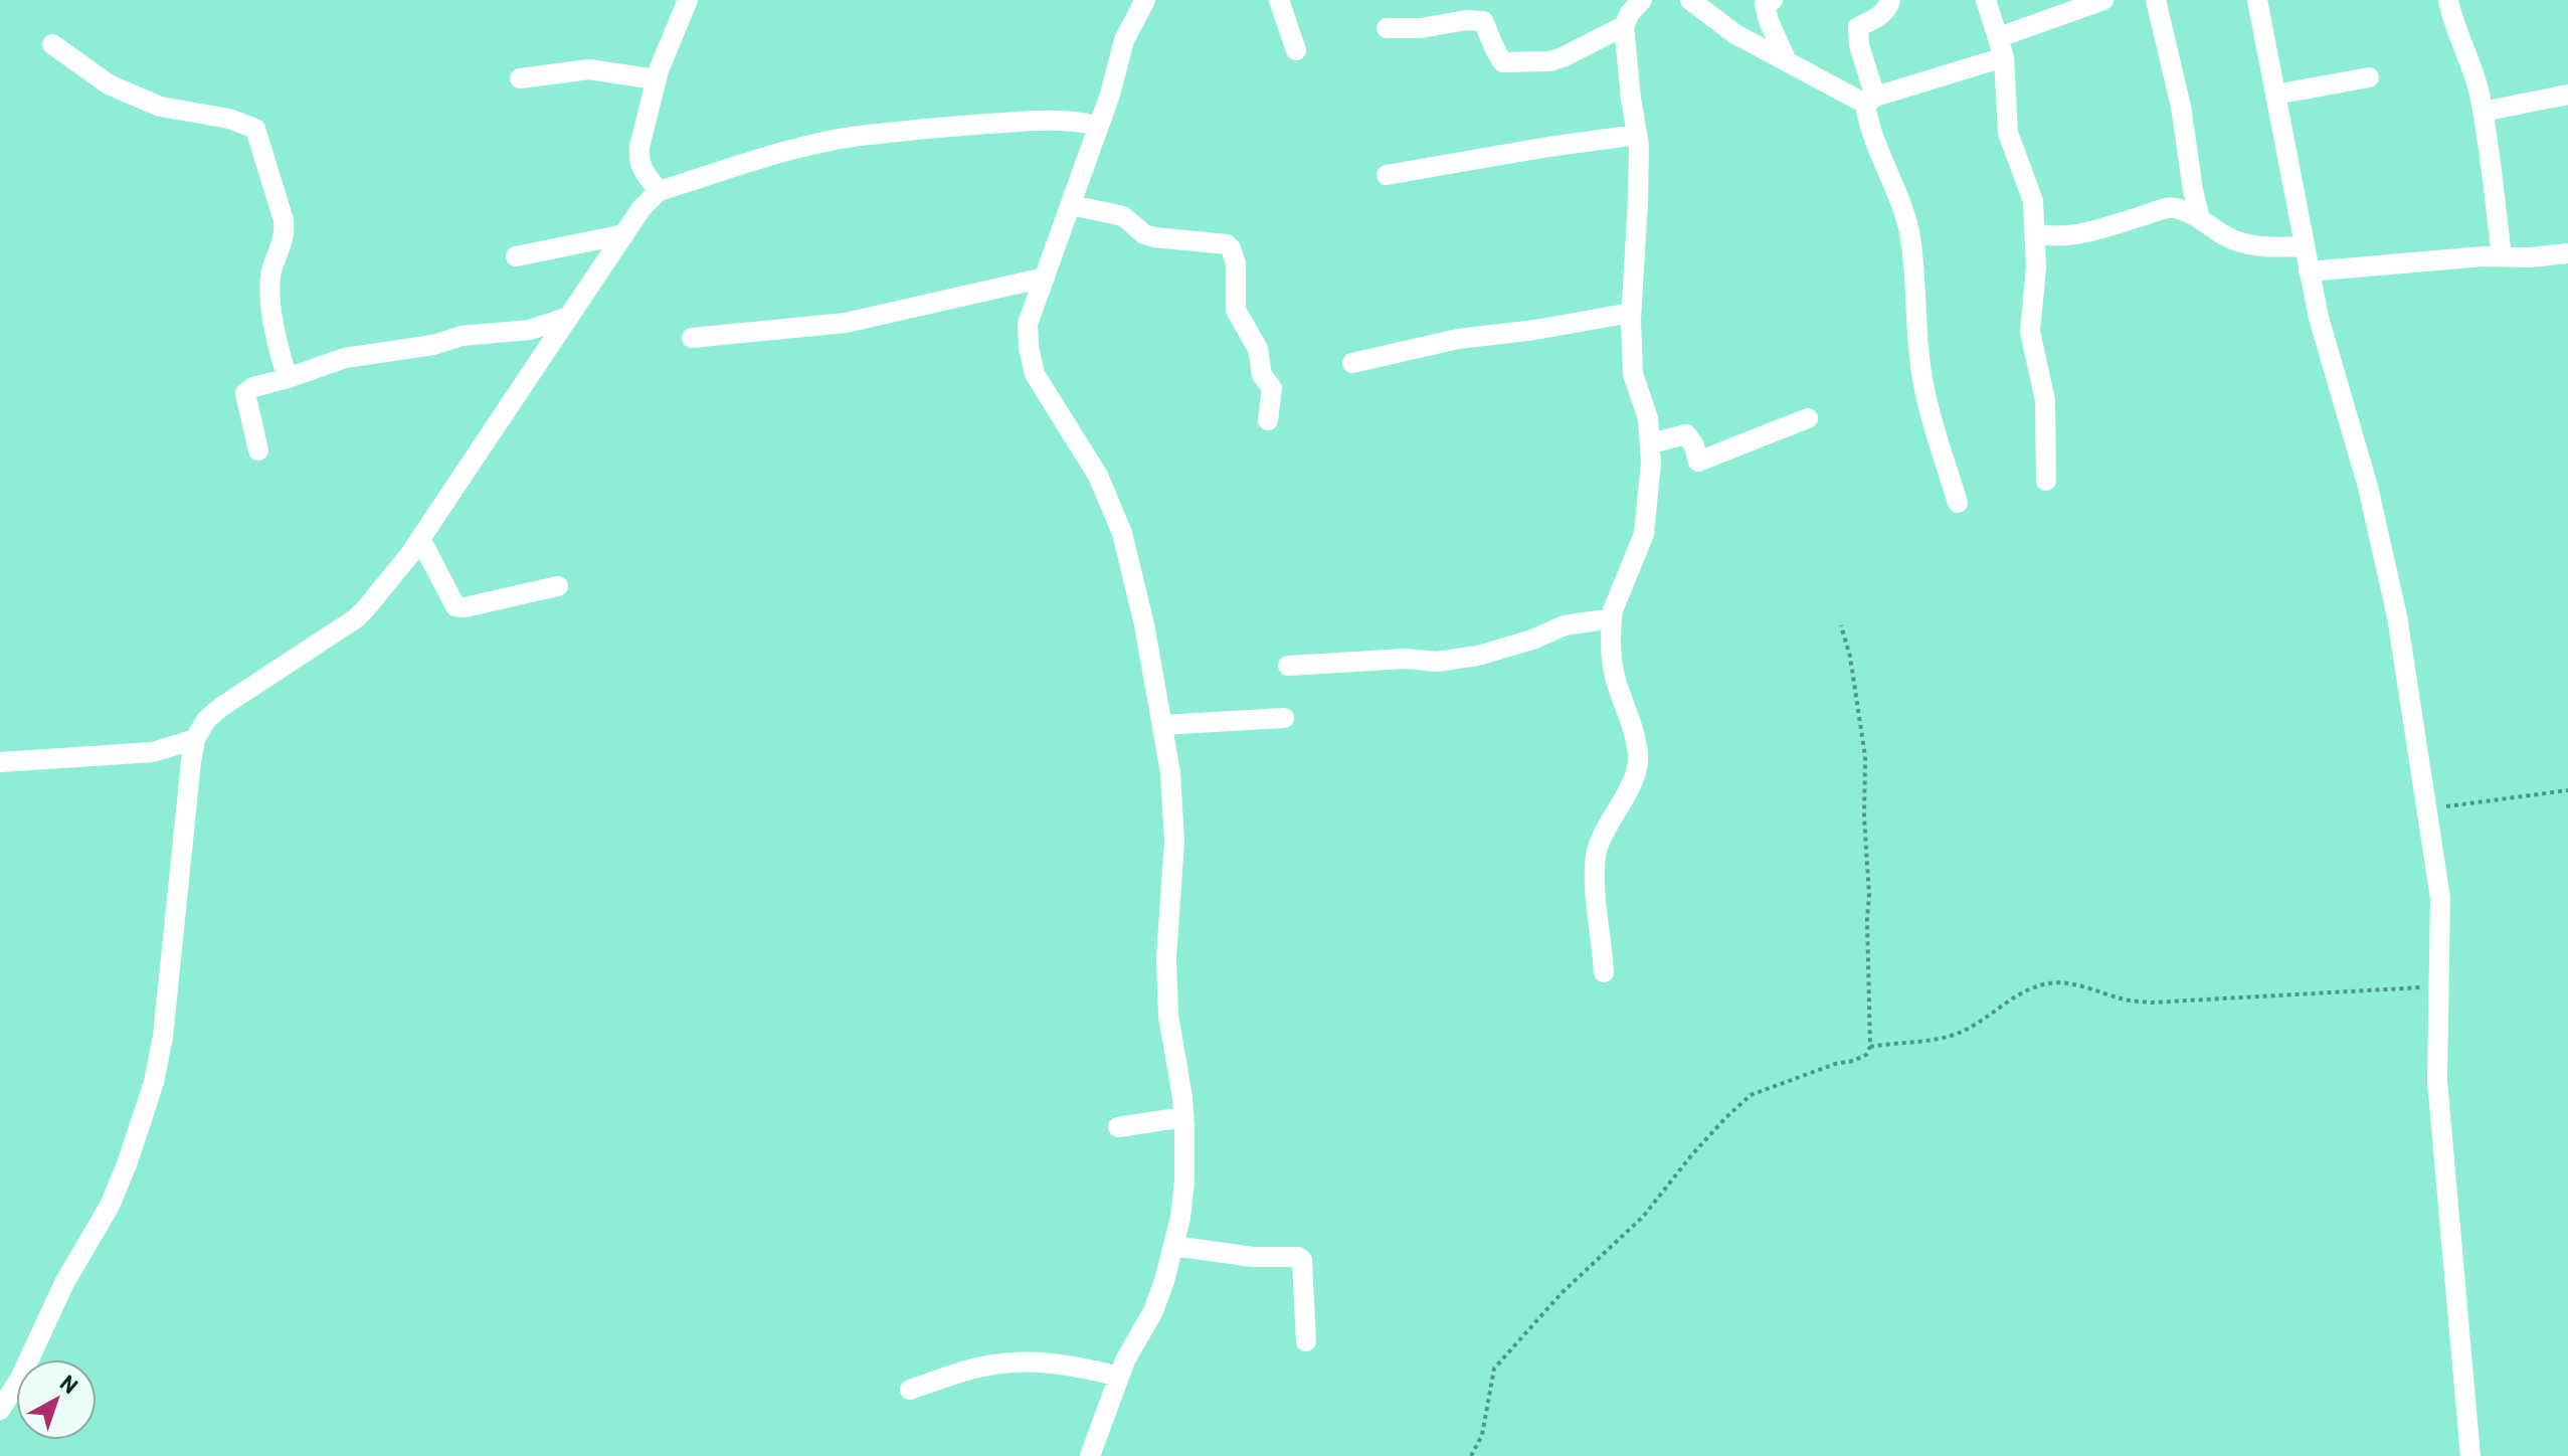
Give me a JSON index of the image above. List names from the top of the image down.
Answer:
{
  "north": "top right"
}
